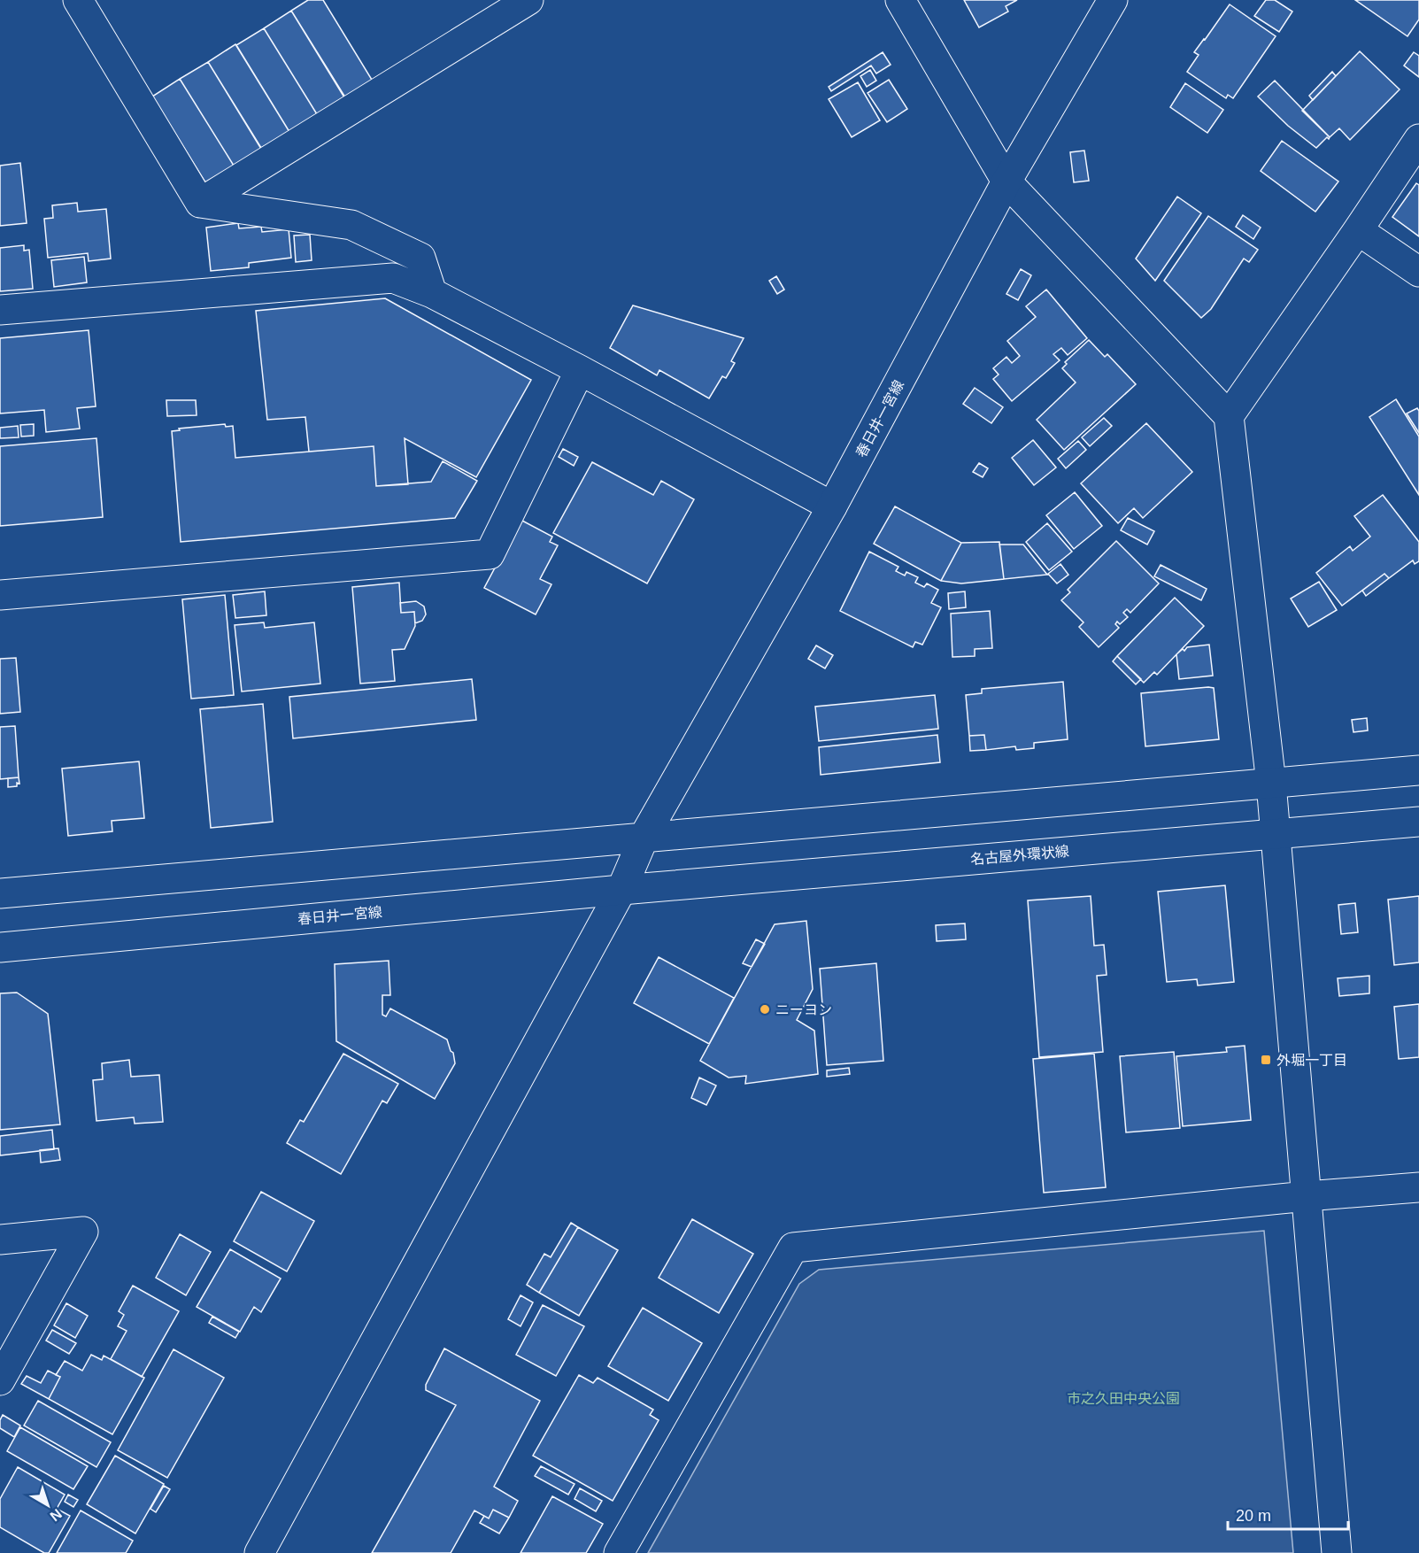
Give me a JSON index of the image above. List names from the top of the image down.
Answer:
{
  "streets": {
    "street": ["春日井一宮線", "名古屋外環状線"]
  },
  "crossings": [
    ["春日井一宮線", "名古屋外環状線"]
  ],
  "parks": ["市之久田中央公園"],
  "places": {
    "other": ["ニーヨン"],
    "transit": ["外堀一丁目"]
  },
  "scale_bar": "20 m",
  "north": "bottom right"
}
